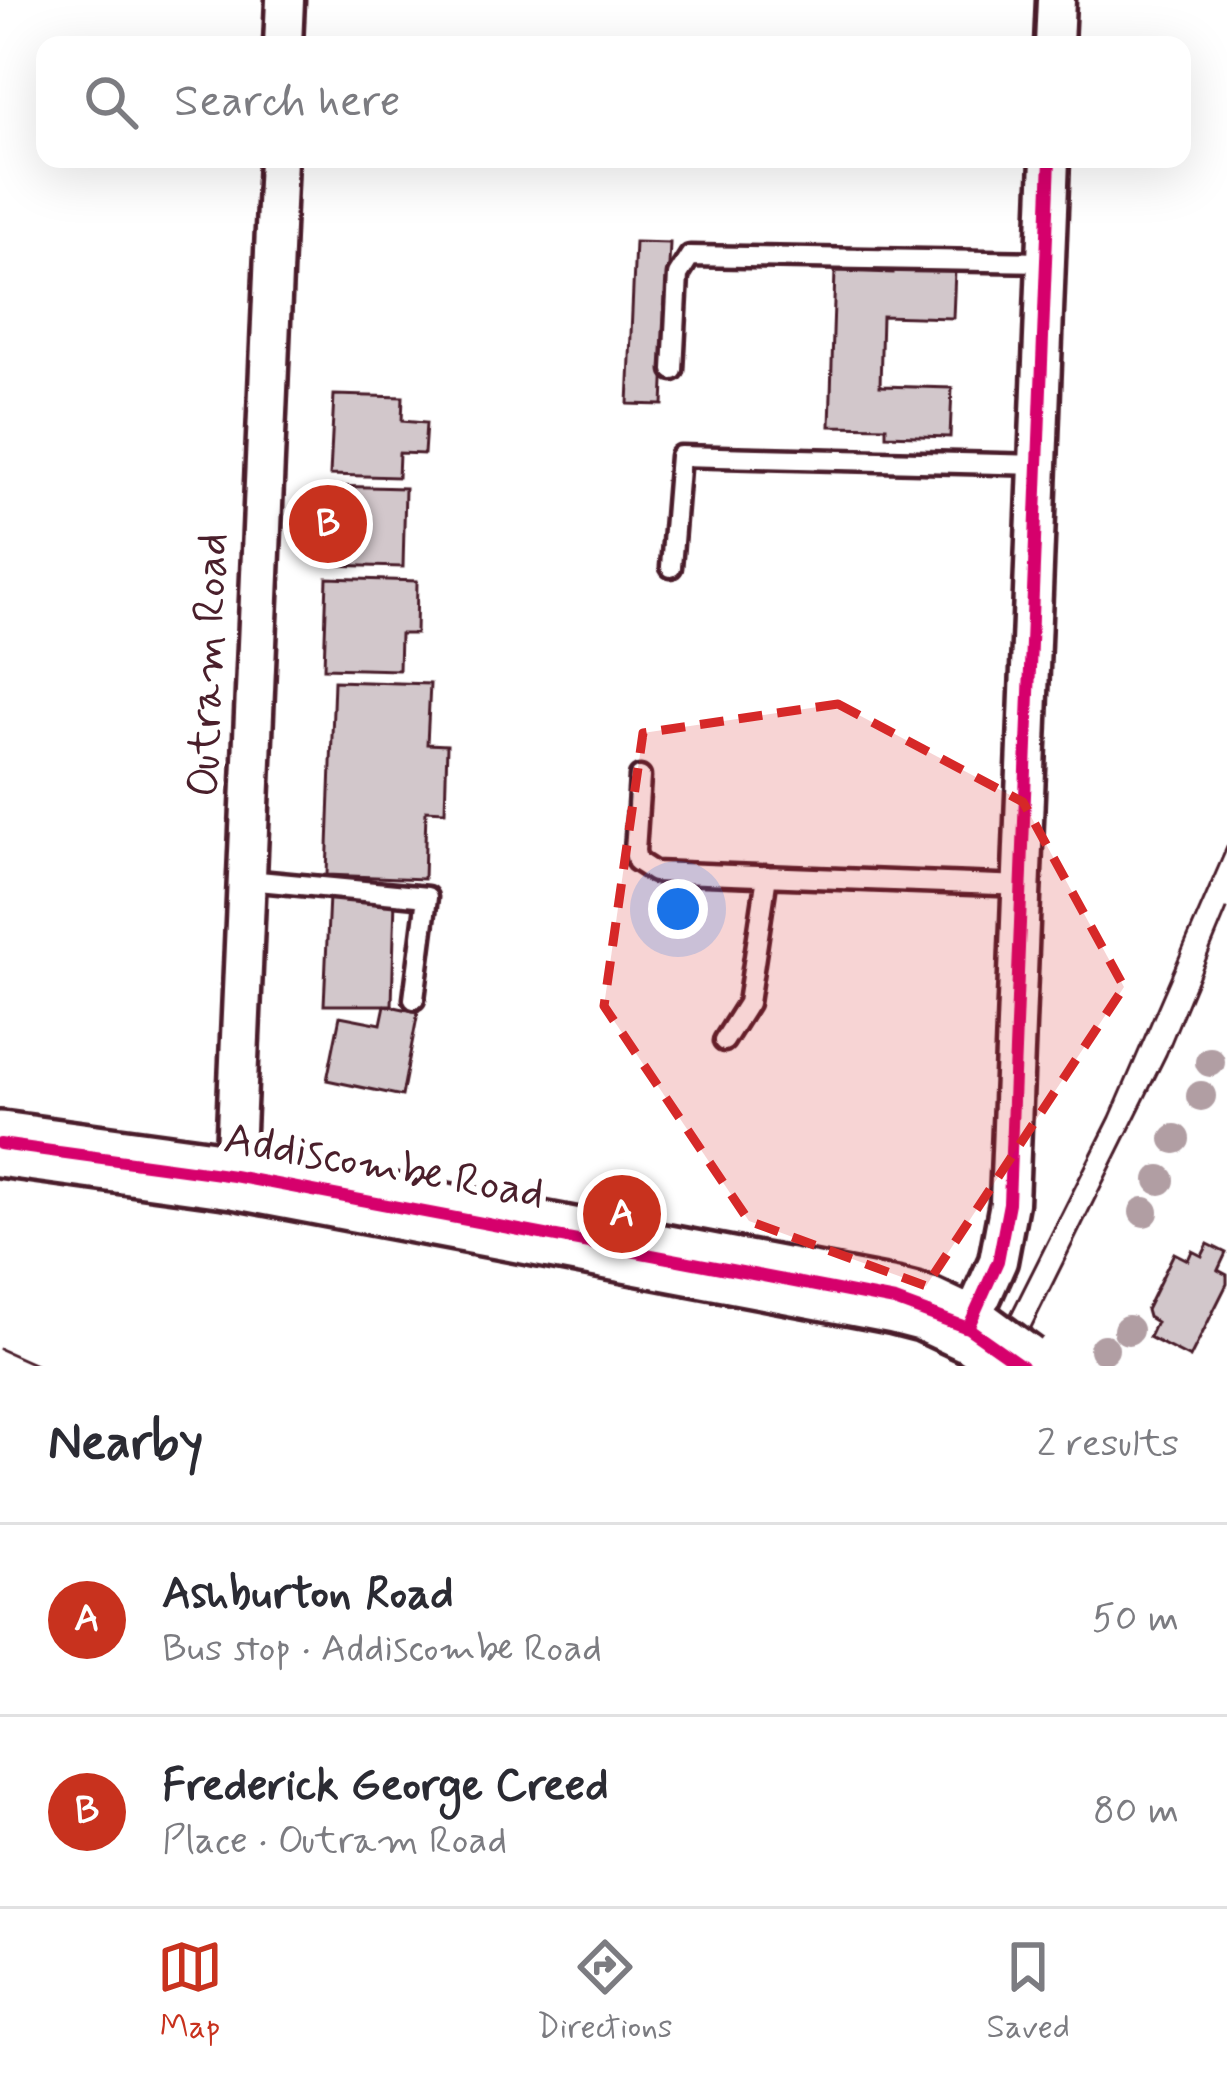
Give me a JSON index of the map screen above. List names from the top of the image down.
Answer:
{
  "streets": {
    "highway": ["Addiscombe Road"],
    "street": ["Outram Road"]
  },
  "crossings": [
    ["Outram Road", "Addiscombe Road"]
  ],
  "page": {
    "search": "Search here",
    "pins": ["B", "A"],
    "heading": ["Nearby", "2 results"],
    "list": [
      {
        "mark": "A",
        "name": "Ashburton Road",
        "note": "Bus stop · Addiscombe Road",
        "value": "50 m"
      },
      {
        "mark": "B",
        "name": "Frederick George Creed",
        "note": "Place · Outram Road",
        "value": "80 m"
      }
    ],
    "nav": ["Map", "Directions", "Saved"]
  }
}
